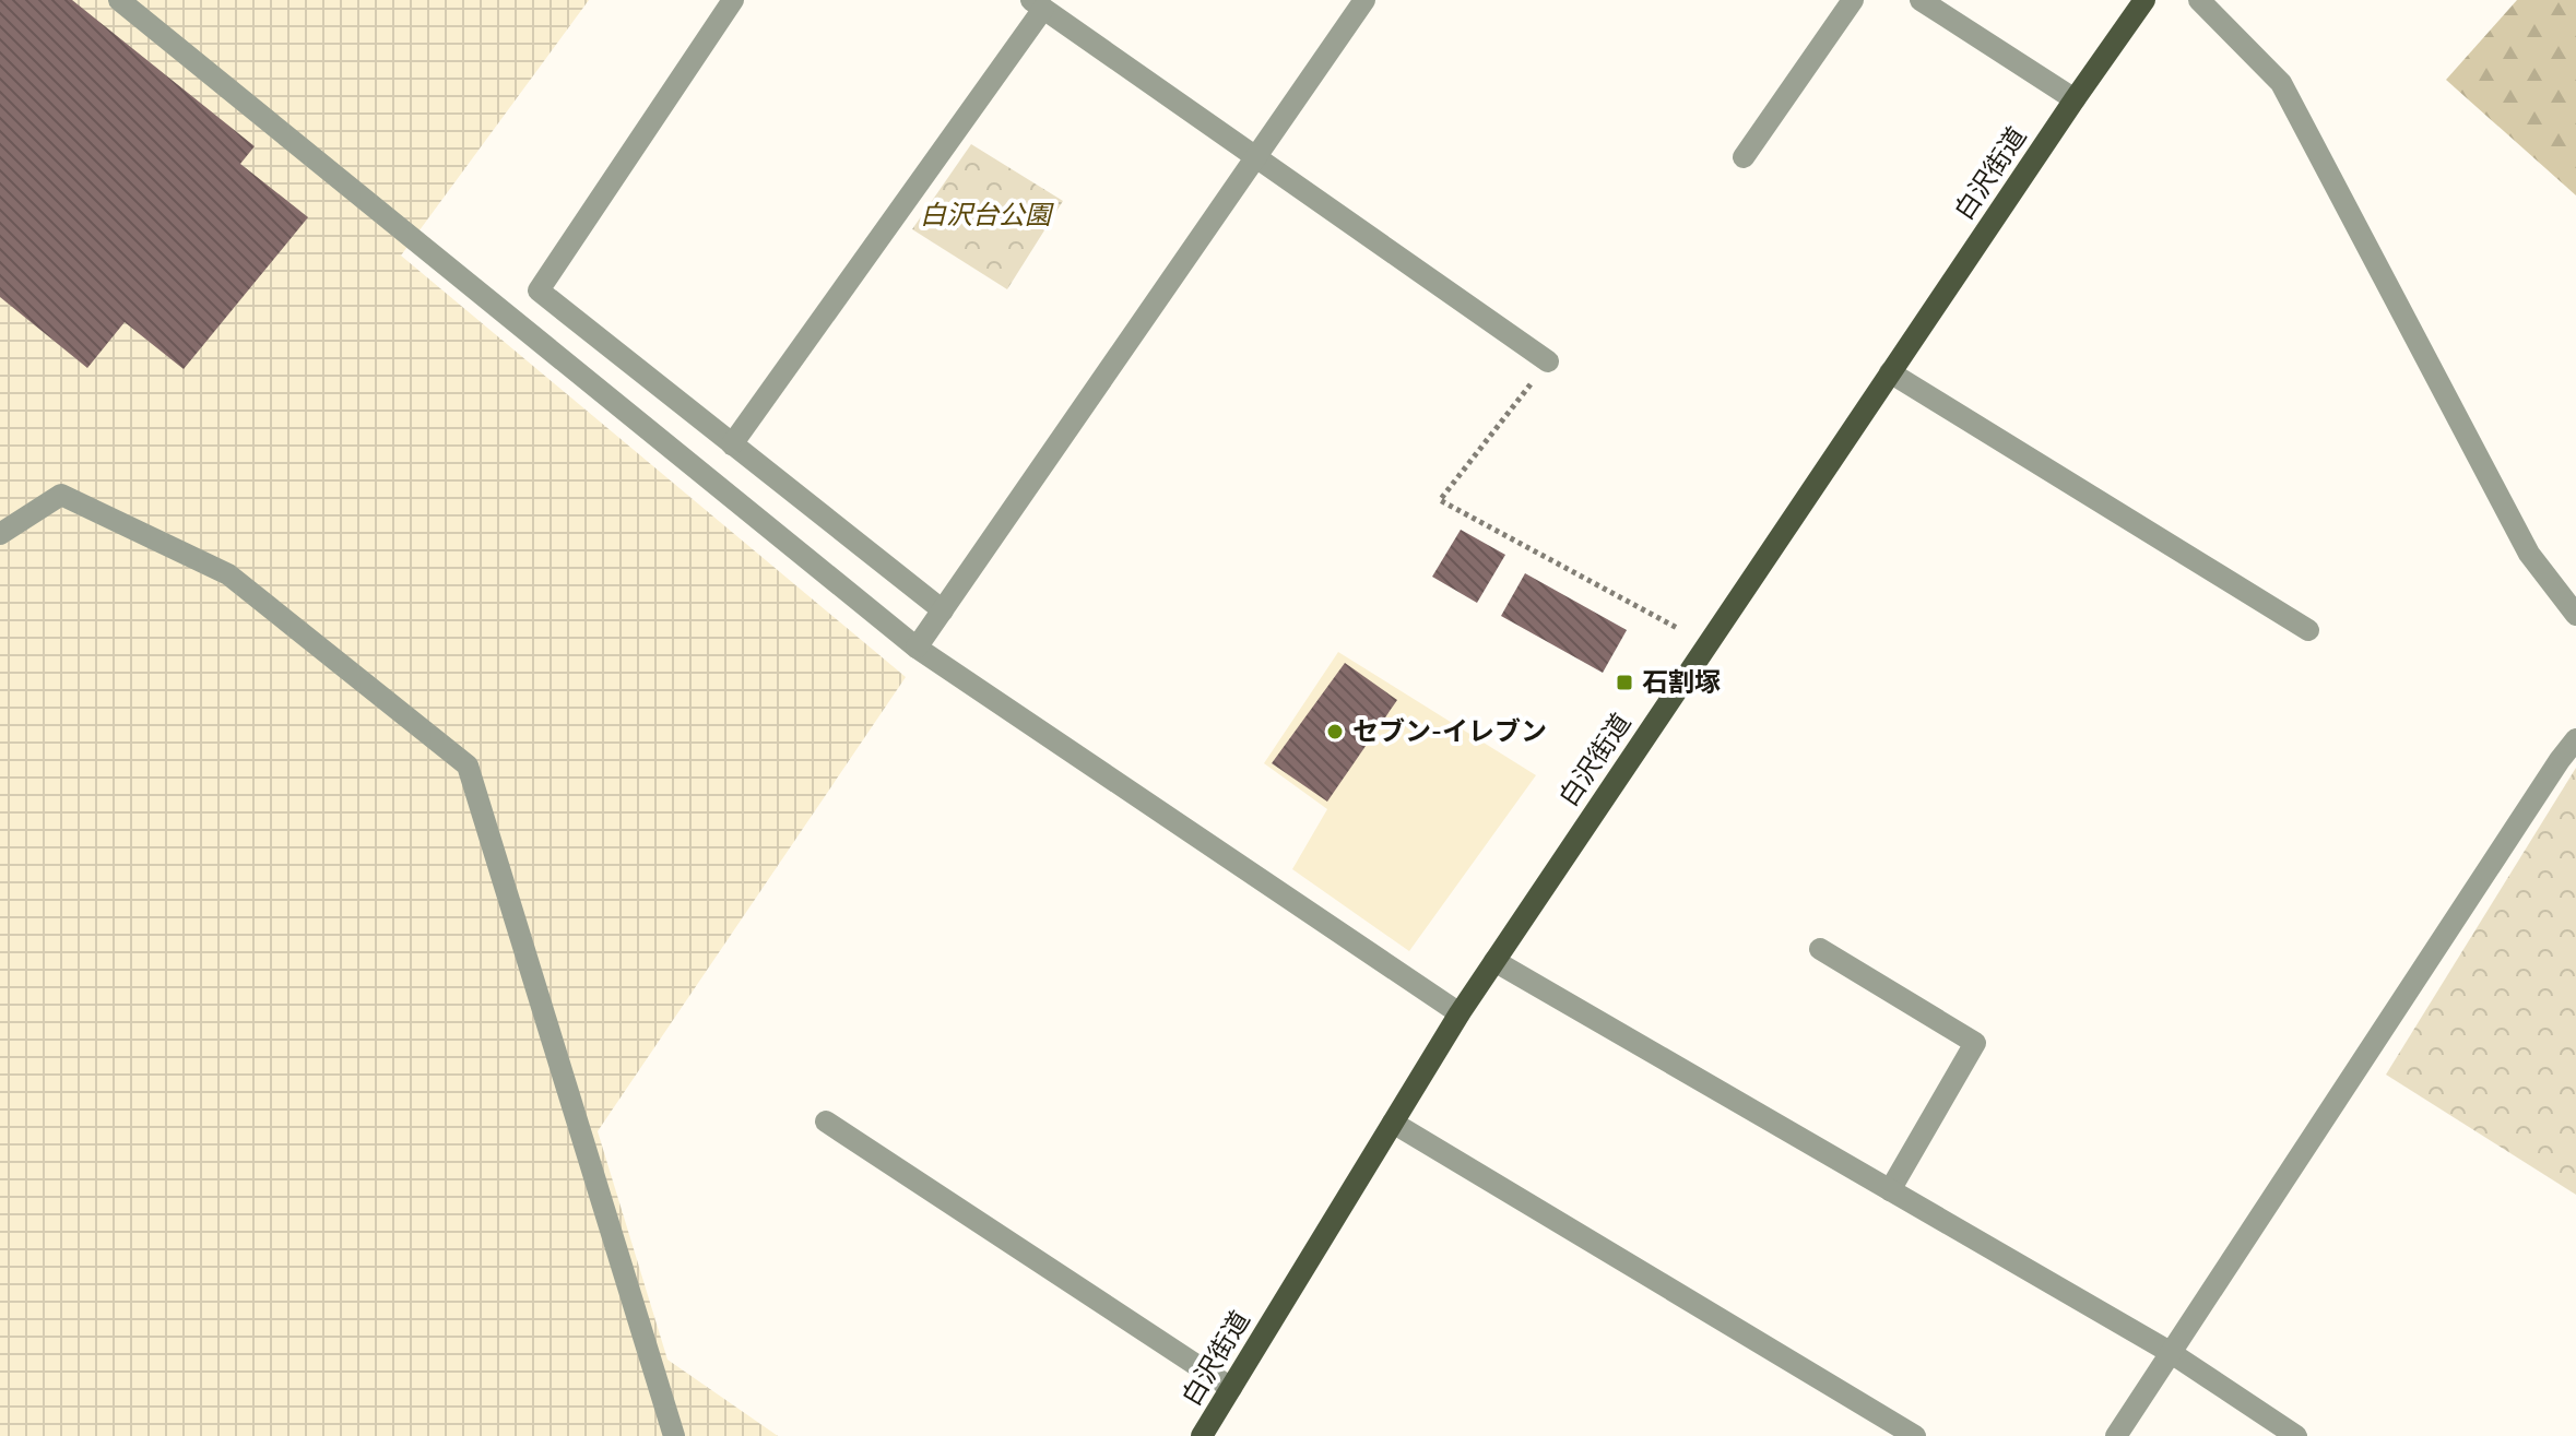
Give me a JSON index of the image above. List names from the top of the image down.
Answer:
{
  "streets": {
    "main road": ["白沢街道"]
  },
  "parks": ["白沢台公園"],
  "places": {
    "transit": ["石割塚"],
    "other": ["セブン-イレブン"]
  }
}
